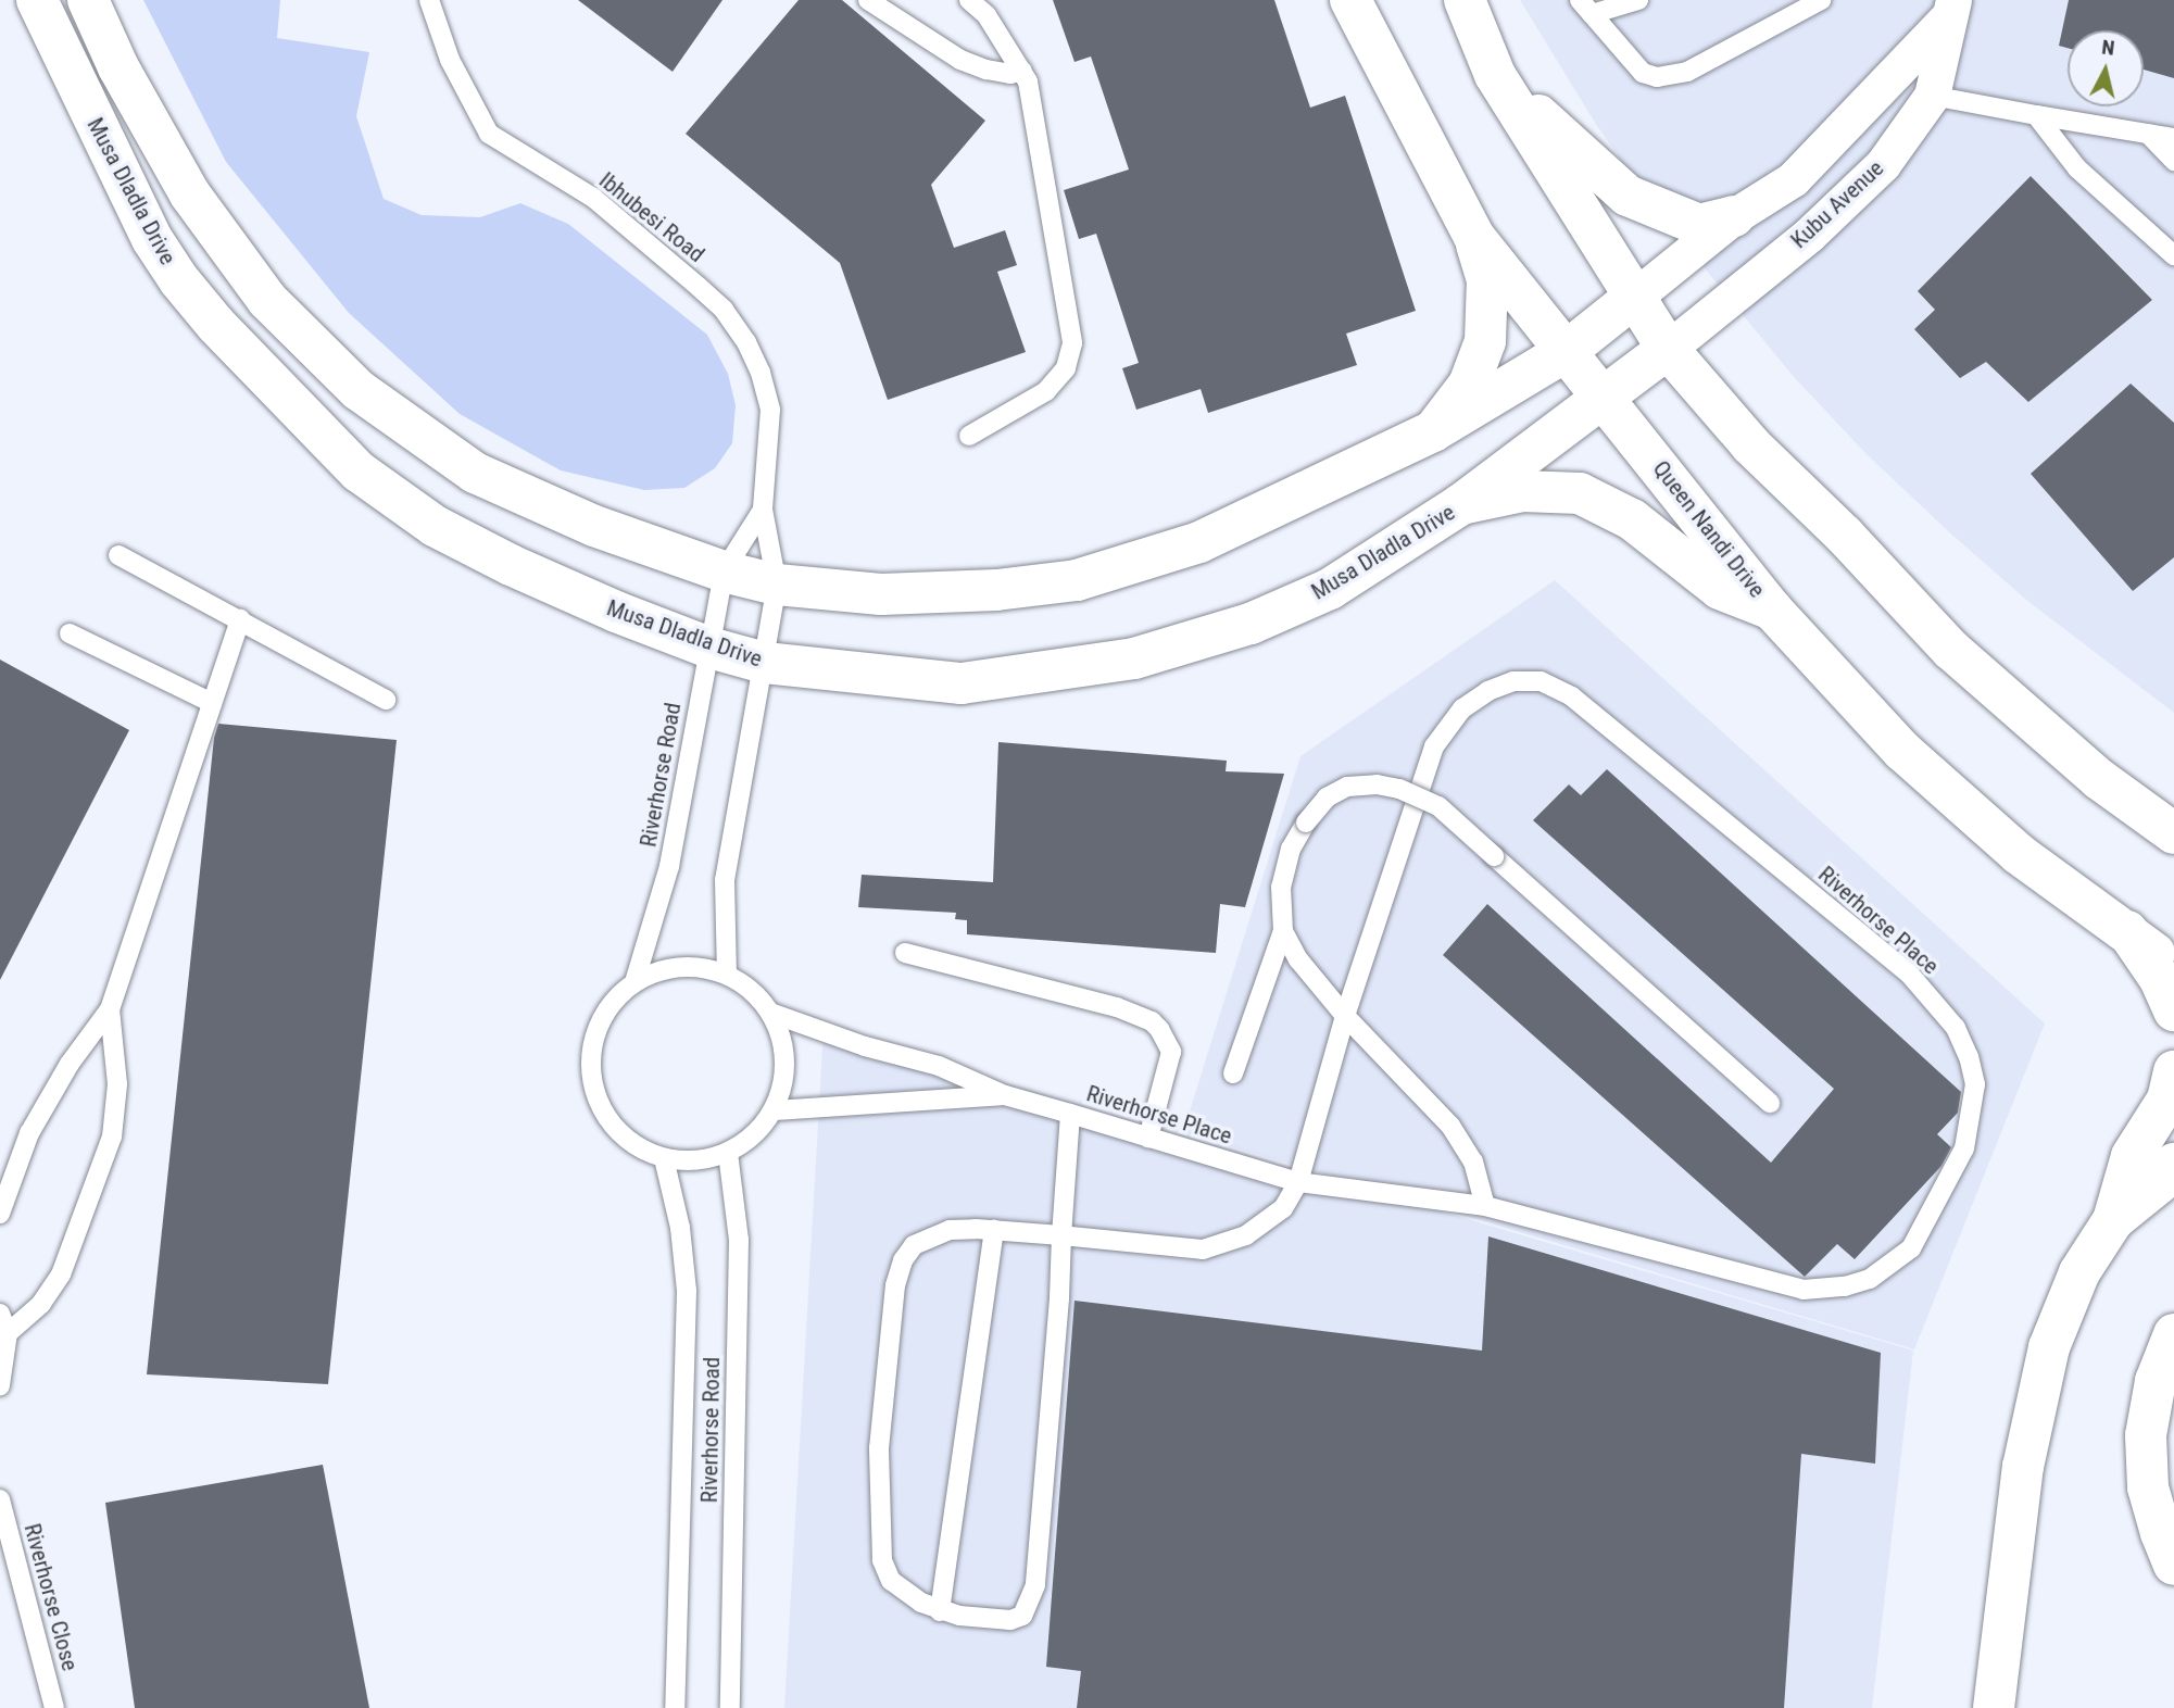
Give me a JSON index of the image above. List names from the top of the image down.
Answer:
{
  "streets": {
    "main road": ["Musa Dladla Drive", "Queen Nandi Drive"],
    "street": ["Kubu Avenue"],
    "lane": [
      "Ibhubesi Road",
      "Riverhorse Road",
      "Riverhorse Place",
      "Riverhorse Close"
    ]
  },
  "crossings": [
    ["Musa Dladla Drive", "Kubu Avenue"],
    ["Musa Dladla Drive", "Ibhubesi Road"],
    ["Musa Dladla Drive", "Queen Nandi Drive"],
    ["Musa Dladla Drive", "Riverhorse Road"],
    ["Ibhubesi Road", "Riverhorse Road"],
    ["Riverhorse Road", "Riverhorse Place"]
  ],
  "north": "top"
}
